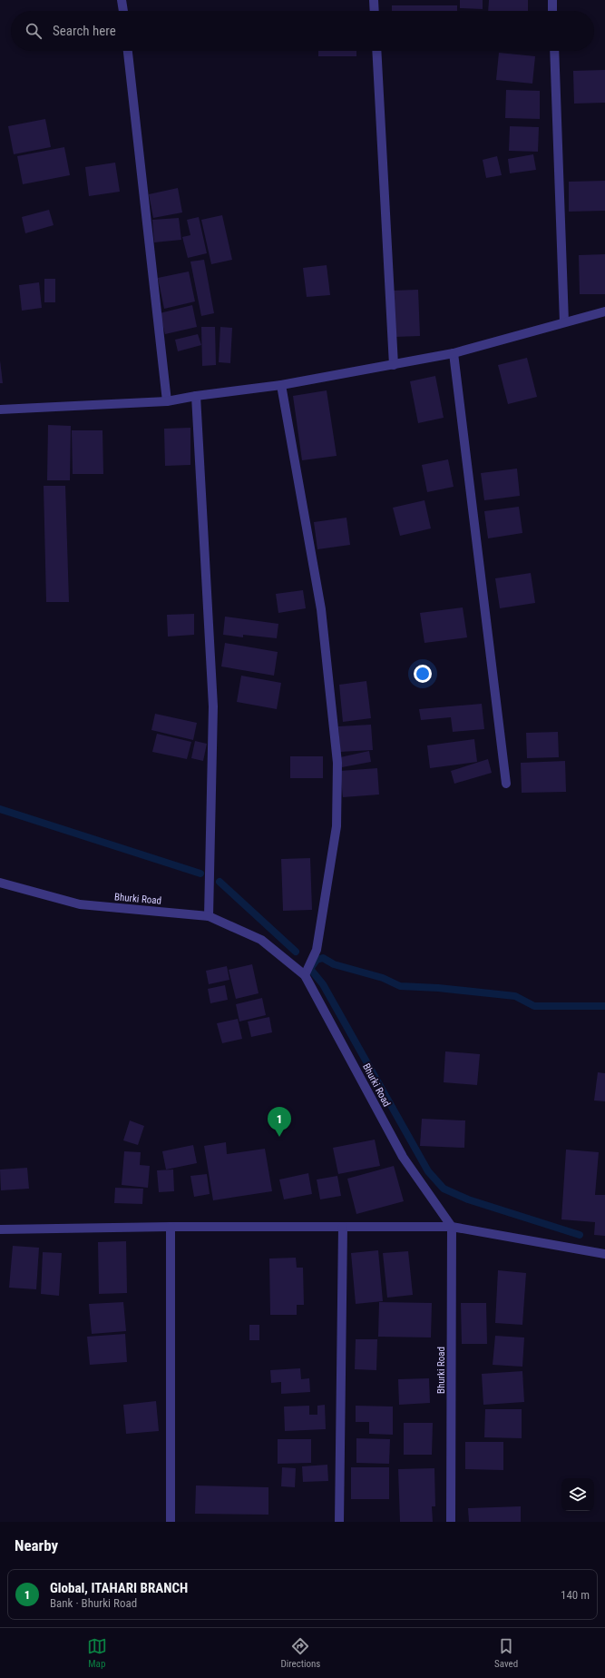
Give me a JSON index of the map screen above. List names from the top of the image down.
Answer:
{
  "streets": {
    "street": ["Bhurki Road"]
  },
  "page": {
    "search": "Search here",
    "pins": "1",
    "heading": "Nearby",
    "list": [
      {
        "mark": "1",
        "name": "Global, ITAHARI BRANCH",
        "note": "Bank · Bhurki Road",
        "value": "140 m"
      }
    ],
    "nav": ["Map", "Directions", "Saved"]
  }
}
